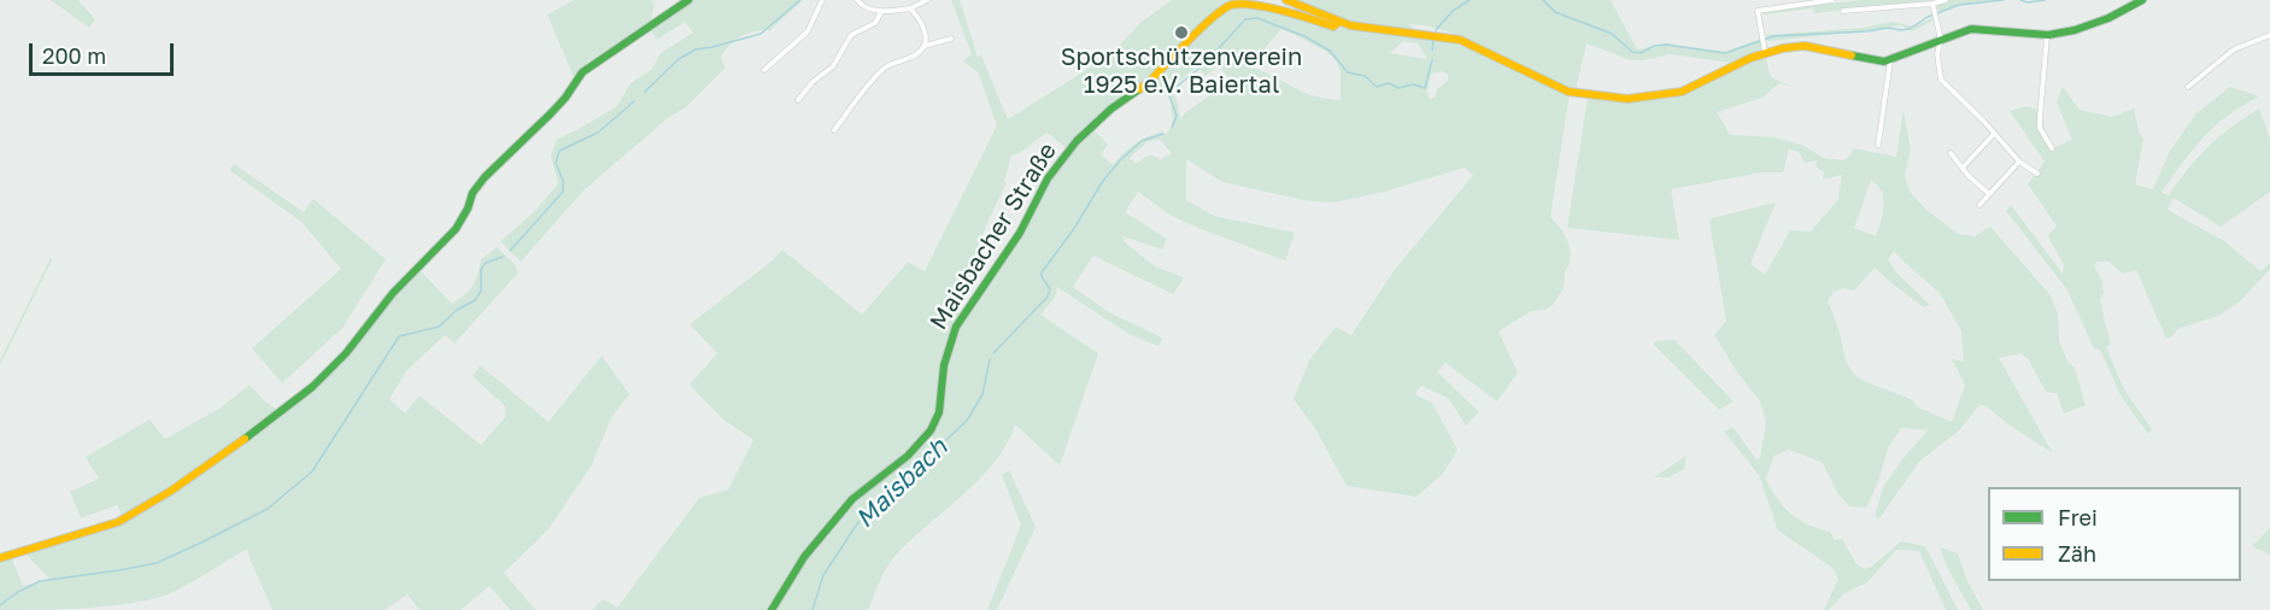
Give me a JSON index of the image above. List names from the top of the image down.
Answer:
{
  "streets": {
    "street": ["Maisbacher Straße"]
  },
  "water": ["Maisbach"],
  "places": ["Sportschützenverein 1925 e.V. Baiertal"],
  "legend": ["Frei", "Zäh"],
  "scale_bar": "200 m"
}
